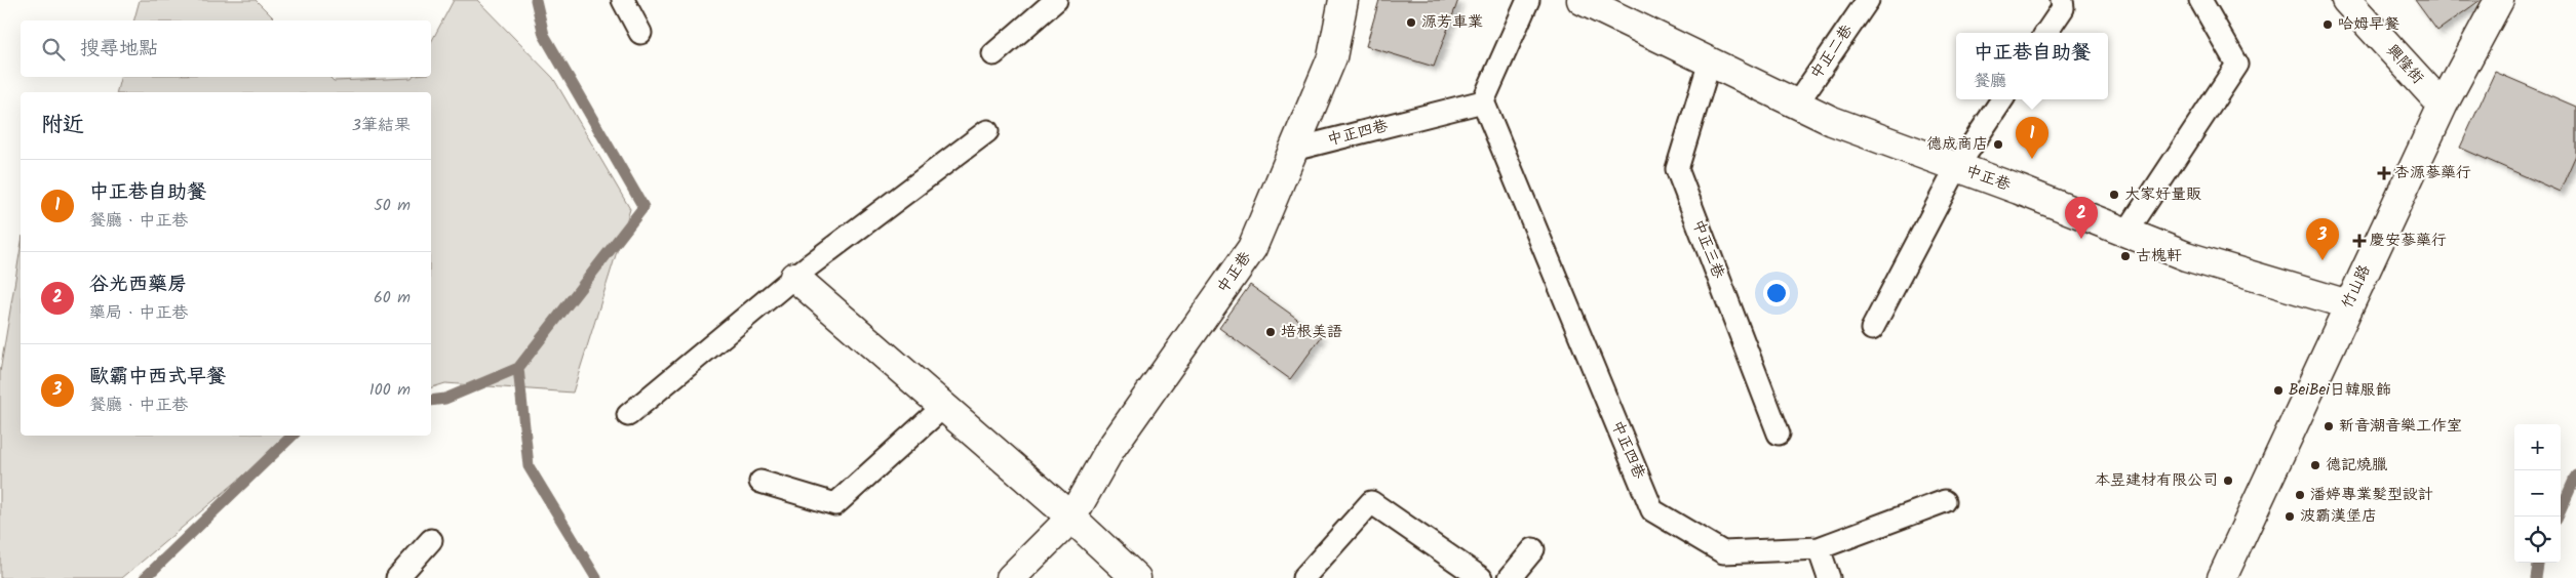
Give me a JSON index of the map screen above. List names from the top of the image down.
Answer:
{
  "streets": {
    "street": ["興隆街", "中正巷", "竹山路"],
    "lane": ["中正二巷", "中正四巷", "中正三巷"]
  },
  "crossings": [
    ["中正二巷", "中正巷"],
    ["興隆街", "竹山路"],
    ["中正四巷", "中正巷"],
    ["中正巷", "中正三巷"],
    ["中正巷", "竹山路"]
  ],
  "places": {
    "other": [
      "源芳車業",
      "哈姆早餐",
      "德成商店",
      "大家好量販",
      "古槐軒",
      "培根美語",
      "BeiBei日韓服飾",
      "新音潮音樂工作室",
      "德記燒臘",
      "本昱建材有限公司",
      "潘婷專業髮型設計",
      "波霸漢堡店"
    ],
    "health": ["杏源蔘藥行", "慶安蔘藥行"]
  },
  "page": {
    "search": "搜尋地點",
    "popup": ["中正巷自助餐", "餐廳"],
    "heading": ["附近", "3筆結果"],
    "pins": ["1", "2", "3"],
    "list": [
      {
        "mark": "1",
        "name": "中正巷自助餐",
        "note": "餐廳 · 中正巷",
        "value": "50 m"
      },
      {
        "mark": "2",
        "name": "谷光西藥房",
        "note": "藥局 · 中正巷",
        "value": "60 m"
      },
      {
        "mark": "3",
        "name": "歐霸中西式早餐",
        "note": "餐廳 · 中正巷",
        "value": "100 m"
      }
    ],
    "map_buttons": ["+", "−"]
  }
}
